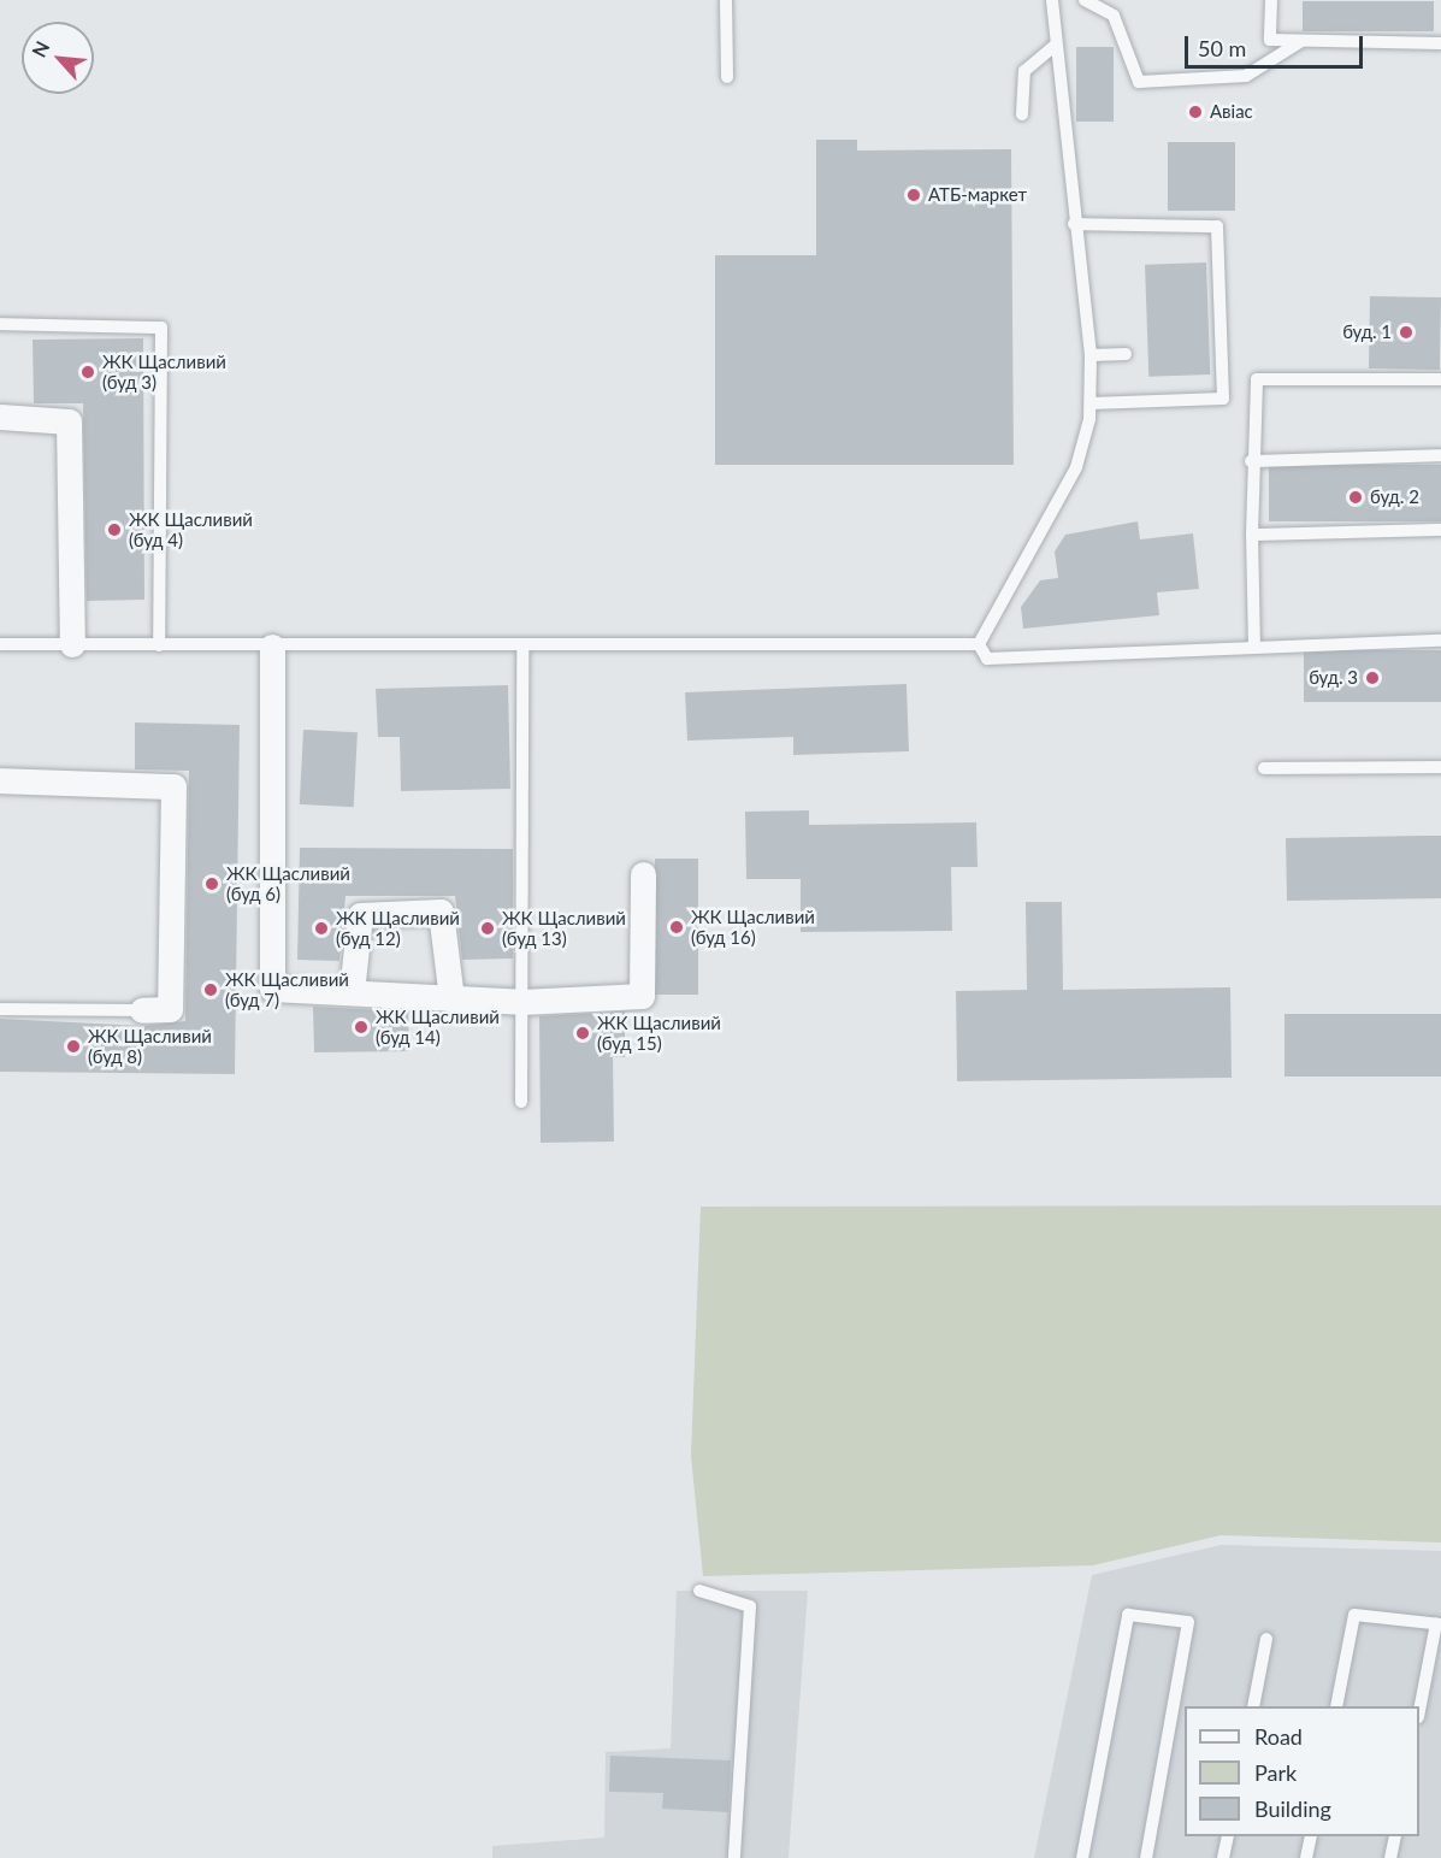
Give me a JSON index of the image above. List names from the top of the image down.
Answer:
{
  "places": [
    "Авіас",
    "АТБ-маркет",
    "буд. 1",
    "ЖК Щасливий (буд 3)",
    "буд. 2",
    "ЖК Щасливий (буд 4)",
    "буд. 3",
    "ЖК Щасливий (буд 6)",
    "ЖК Щасливий (буд 16)",
    "ЖК Щасливий (буд 12)",
    "ЖК Щасливий (буд 13)",
    "ЖК Щасливий (буд 7)",
    "ЖК Щасливий (буд 14)",
    "ЖК Щасливий (буд 15)",
    "ЖК Щасливий (буд 8)"
  ],
  "legend": ["Road", "Park", "Building"],
  "scale_bar": "50 m",
  "north": "top left"
}
